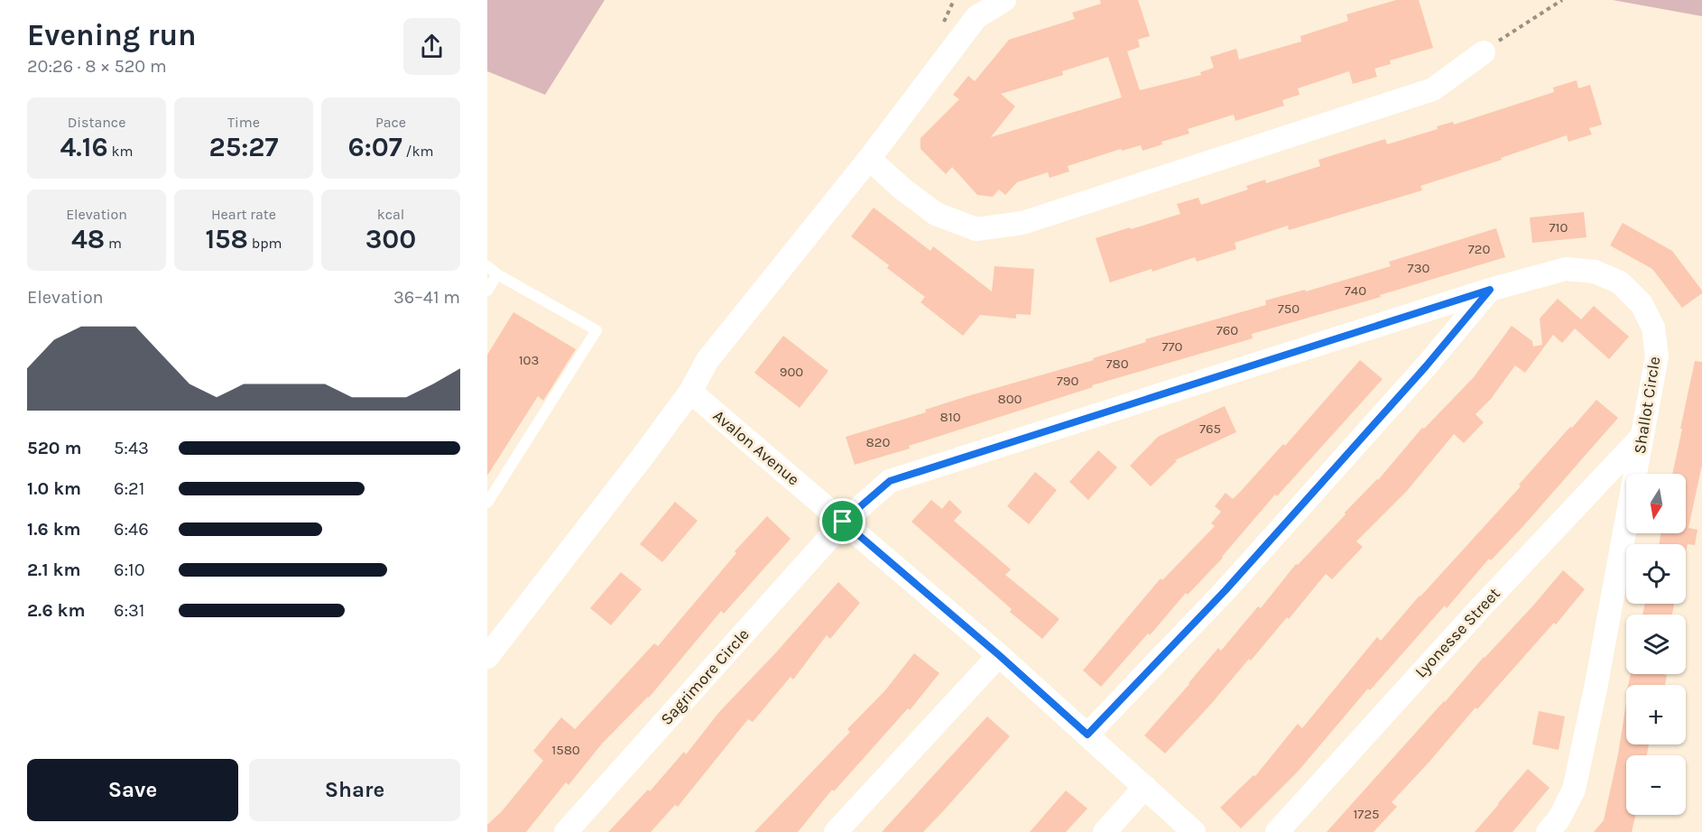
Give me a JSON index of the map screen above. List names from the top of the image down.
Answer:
{
  "streets": {
    "street": [
      "Shallot Circle",
      "Avalon Avenue",
      "Lyonesse Street",
      "Sagrimore Circle"
    ]
  },
  "crossings": [
    ["Shallot Circle", "Avalon Avenue"],
    ["Shallot Circle", "Lyonesse Street"],
    ["Shallot Circle", "Sagrimore Circle"],
    ["Avalon Avenue", "Sagrimore Circle"]
  ],
  "house_numbers": [
    "710",
    "720",
    "730",
    "740",
    "750",
    "760",
    "770",
    "103",
    "780",
    "900",
    "790",
    "800",
    "810",
    "765",
    "820",
    "1580",
    "1725"
  ],
  "north": "bottom",
  "page": {
    "heading": ["Evening run", "20:26 · 8 × 520 m"],
    "stats": [
      ["Distance", "4.16 km"],
      ["Time", "25:27"],
      ["Pace", "6:07 /km"],
      ["Elevation", "48 m"],
      ["Heart rate", "158 bpm"],
      ["kcal", "300"]
    ],
    "chart": ["Elevation", "36–41 m"],
    "list": [
      {
        "name": "520 m",
        "note": "5:43"
      },
      {
        "name": "1.0 km",
        "note": "6:21"
      },
      {
        "name": "1.6 km",
        "note": "6:46"
      },
      {
        "name": "2.1 km",
        "note": "6:10"
      },
      {
        "name": "2.6 km",
        "note": "6:31"
      }
    ],
    "map_buttons": ["+", "−"],
    "buttons": ["Save", "Share"]
  }
}
